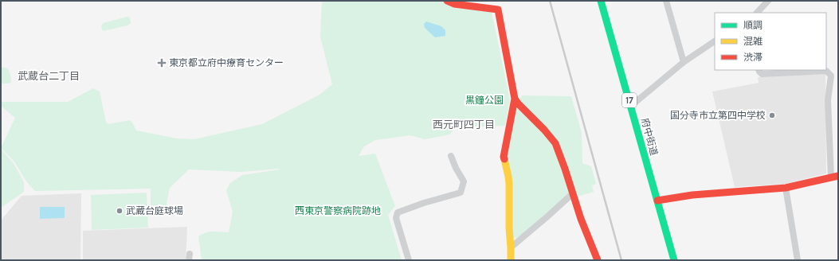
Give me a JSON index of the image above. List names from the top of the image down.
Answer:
{
  "streets": {
    "street": ["17", "府中街道"]
  },
  "districts": ["武蔵台二丁目", "西元町四丁目"],
  "parks": ["黒鐘公園", "西東京警察病院跡地"],
  "places": {
    "health": ["東京都立府中療育センター"],
    "other": ["国分寺市立第四中学校", "武蔵台庭球場"]
  },
  "legend": ["順調", "混雑", "渋滞"]
}
